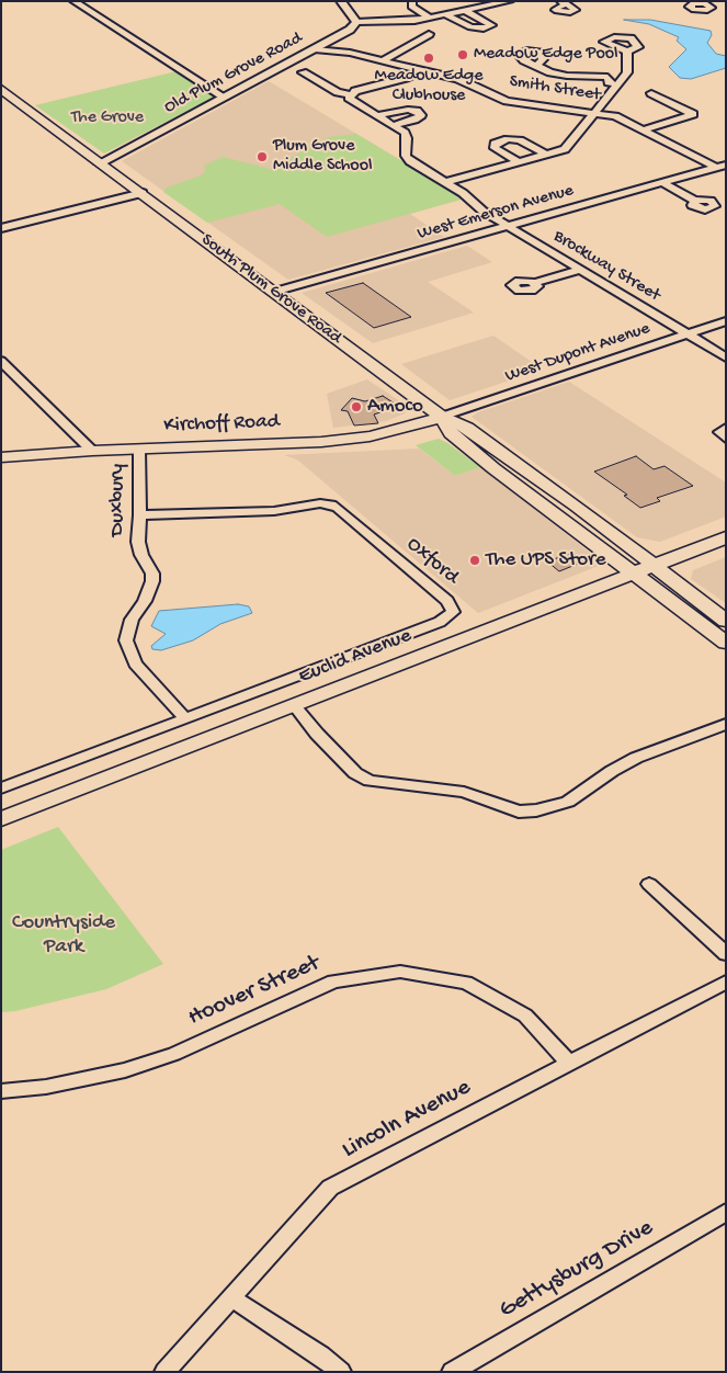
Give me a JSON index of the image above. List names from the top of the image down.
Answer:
{
  "streets": {
    "main road": ["South Plum Grove Road", "Kirchoff Road", "Euclid Avenue"],
    "street": [
      "Old Plum Grove Road",
      "Smith Street",
      "West Emerson Avenue",
      "Brockway Street",
      "West Dupont Avenue",
      "Duxbury",
      "Oxford",
      "Hoover Street",
      "Lincoln Avenue",
      "Gettysburg Drive"
    ]
  },
  "crossings": [
    ["Old Plum Grove Road", "Smith Street"],
    ["Old Plum Grove Road", "South Plum Grove Road"],
    ["Smith Street", "West Emerson Avenue"],
    ["West Emerson Avenue", "Brockway Street"],
    ["West Emerson Avenue", "South Plum Grove Road"],
    ["Brockway Street", "West Dupont Avenue"],
    ["South Plum Grove Road", "West Dupont Avenue"],
    ["South Plum Grove Road", "Kirchoff Road"],
    ["South Plum Grove Road", "Euclid Avenue"],
    ["West Dupont Avenue", "Kirchoff Road"],
    ["Kirchoff Road", "Duxbury"],
    ["Duxbury", "Oxford"],
    ["Hoover Street", "Lincoln Avenue"]
  ],
  "parks": ["The Grove", "Countryside Park"],
  "places": [
    "Meadow Edge Pool",
    "Meadow Edge Clubhouse",
    "Plum Grove Middle School",
    "Amoco",
    "The UPS Store"
  ]
}
